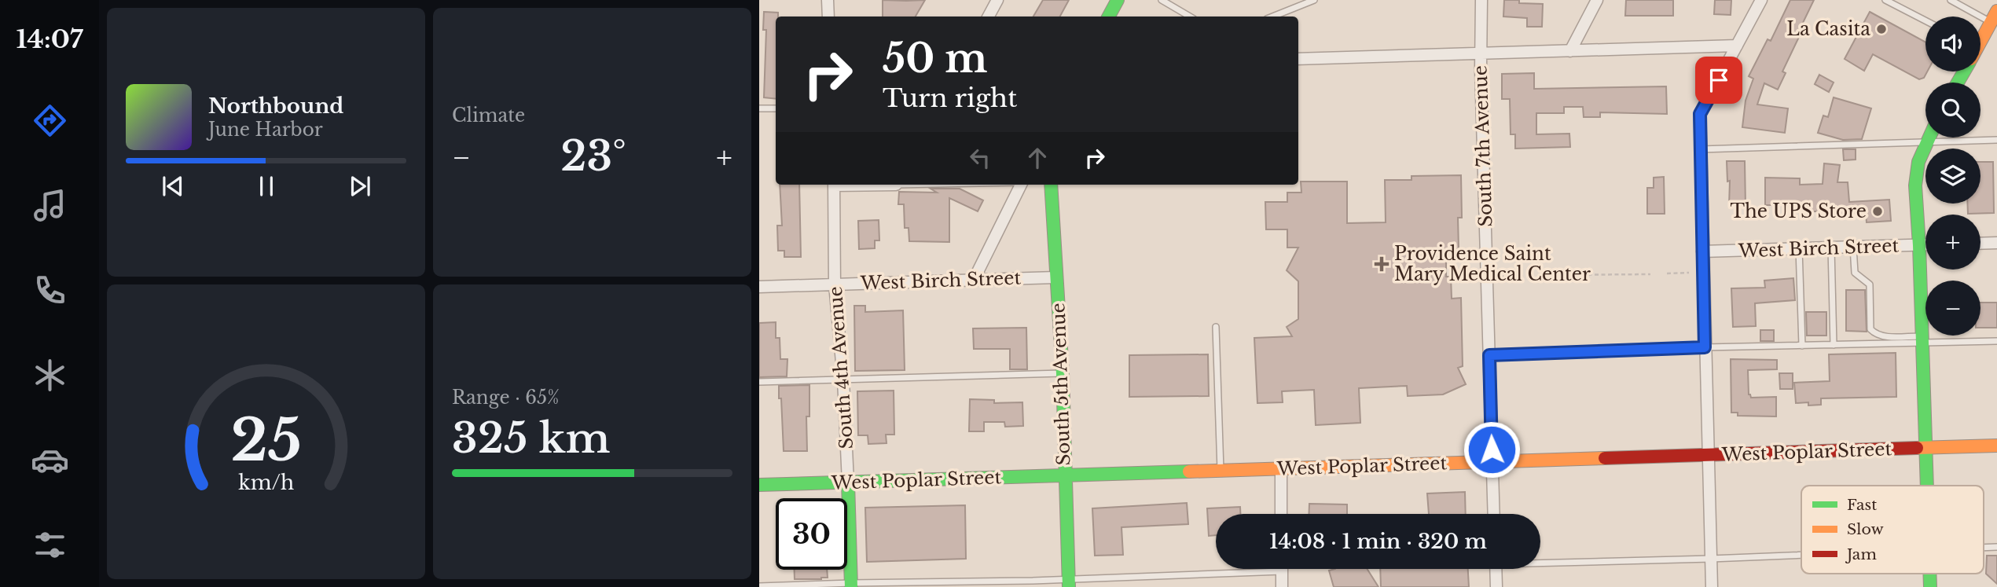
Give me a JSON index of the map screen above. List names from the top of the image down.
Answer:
{
  "streets": {
    "main road": ["South 4th Avenue", "South 5th Avenue", "West Poplar Street"],
    "street": ["South 7th Avenue", "West Birch Street"]
  },
  "crossings": [
    ["South 7th Avenue", "West Poplar Street"],
    ["West Birch Street", "South 4th Avenue"],
    ["West Birch Street", "South 5th Avenue"],
    ["South 4th Avenue", "West Poplar Street"],
    ["South 5th Avenue", "West Poplar Street"]
  ],
  "places": {
    "other": ["La Casita", "The UPS Store"],
    "health": ["Providence Saint Mary Medical Center"]
  },
  "legend": ["Fast", "Slow", "Jam"],
  "page": {
    "tabs": "14:07",
    "tile": [
      "Climate",
      ["Range · 65%", "325 km"]
    ],
    "map_buttons": ["+", "−"],
    "turn": ["50 m", "Turn right"],
    "song": ["Northbound", "June Harbor"],
    "heat": ["−", "23°", "+"],
    "limit": "30",
    "trip": "14:08 · 1 min · 320 m",
    "gauge": ["25", "km/h"]
  }
}
